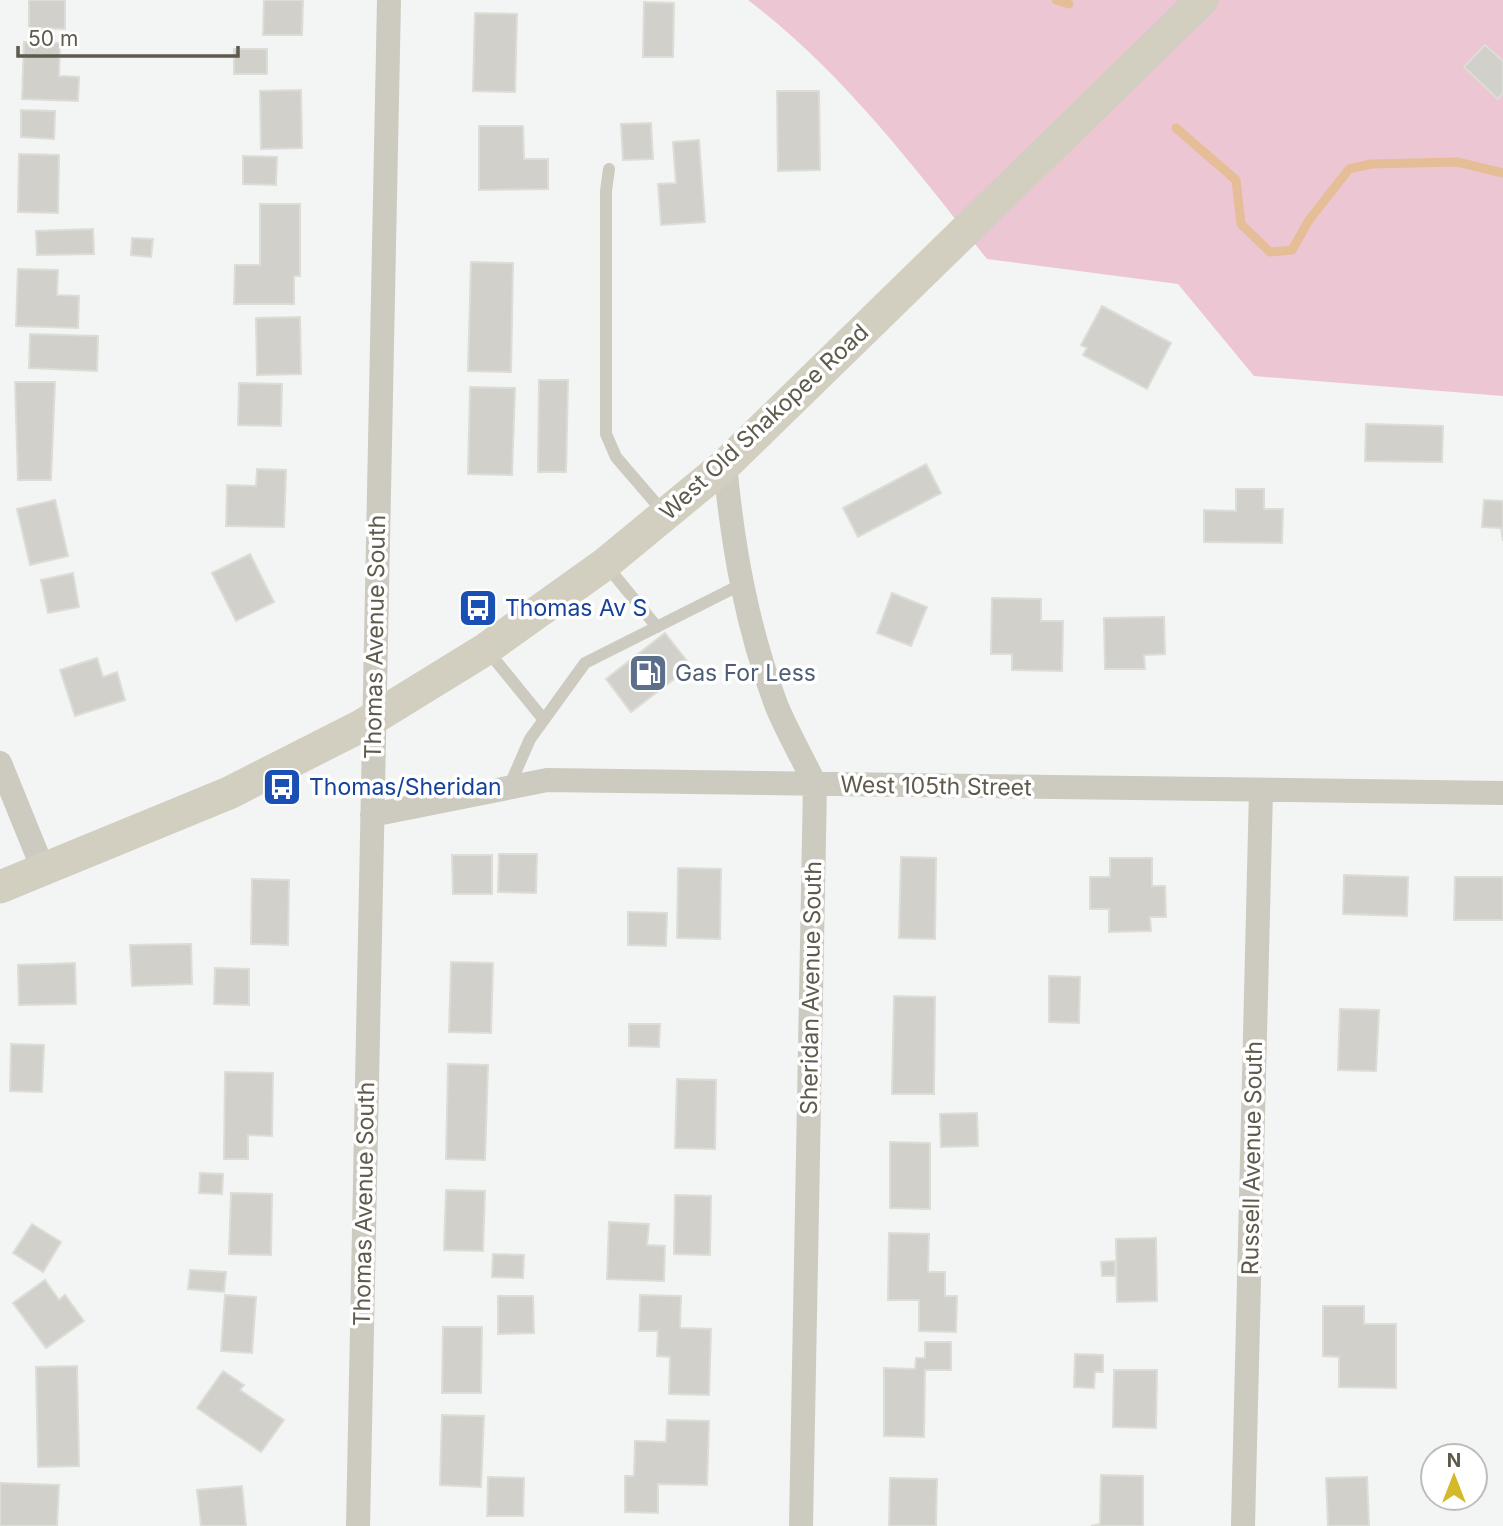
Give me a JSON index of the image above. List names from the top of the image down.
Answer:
{
  "streets": {
    "main road": ["West Old Shakopee Road"],
    "street": [
      "Thomas Avenue South",
      "West 105th Street",
      "Sheridan Avenue South",
      "Russell Avenue South"
    ]
  },
  "crossings": [
    ["West Old Shakopee Road", "Thomas Avenue South"],
    ["West Old Shakopee Road", "Sheridan Avenue South"],
    ["Thomas Avenue South", "West 105th Street"],
    ["West 105th Street", "Sheridan Avenue South"],
    ["West 105th Street", "Russell Avenue South"]
  ],
  "places": {
    "bus stop": ["Thomas Av S", "Thomas/Sheridan"],
    "fuel station": ["Gas For Less"]
  },
  "scale_bar": "50 m",
  "north": "top"
}
